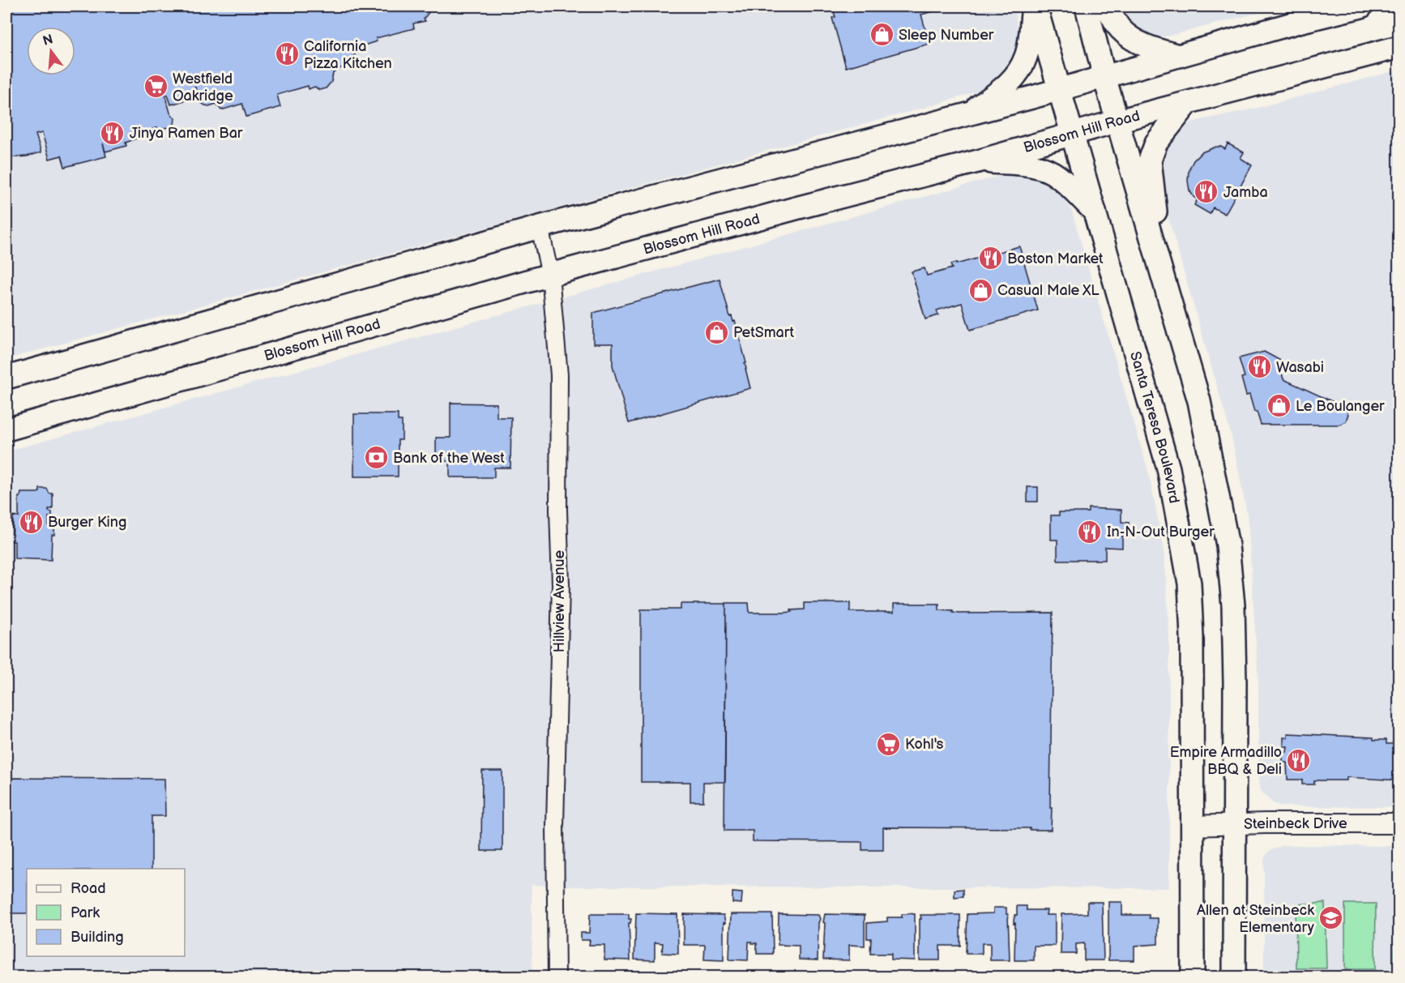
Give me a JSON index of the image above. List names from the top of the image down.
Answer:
{
  "streets": {
    "main road": ["Blossom Hill Road", "Santa Teresa Boulevard"],
    "street": ["Hillview Avenue", "Steinbeck Drive"]
  },
  "crossings": [
    ["Blossom Hill Road", "Santa Teresa Boulevard"],
    ["Blossom Hill Road", "Hillview Avenue"],
    ["Santa Teresa Boulevard", "Steinbeck Drive"]
  ],
  "places": {
    "shop": [
      "Sleep Number",
      "Casual Male XL",
      "PetSmart",
      "Le Boulanger"
    ],
    "restaurant": [
      "California Pizza Kitchen",
      "Jinya Ramen Bar",
      "Jamba",
      "Boston Market",
      "Wasabi",
      "Burger King",
      "In-N-Out Burger",
      "Empire Armadillo BBQ & Deli"
    ],
    "supermarket": ["Westfield Oakridge", "Kohl's"],
    "bank": ["Bank of the West"],
    "school or university": ["Allen at Steinbeck Elementary"]
  },
  "legend": ["Road", "Park", "Building"],
  "north": "top"
}
